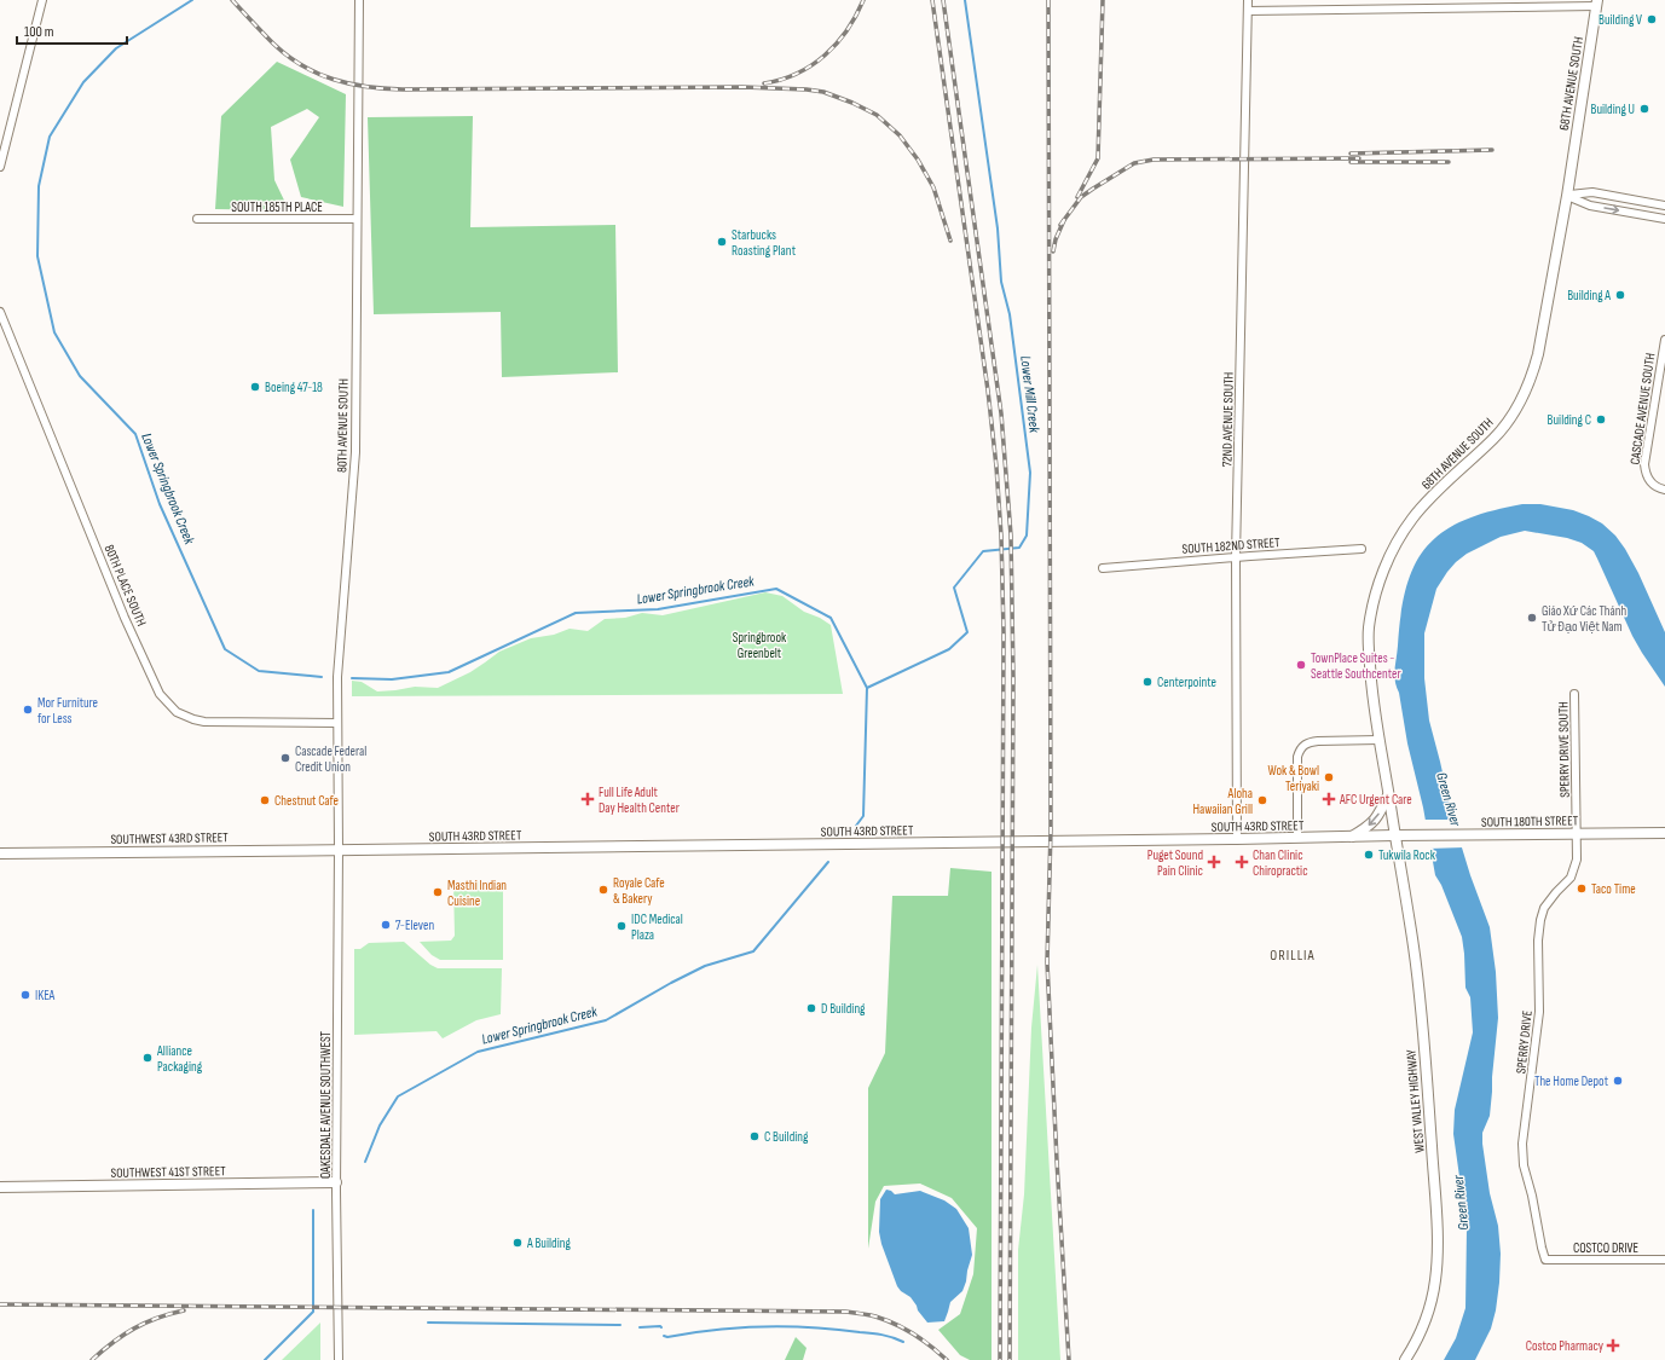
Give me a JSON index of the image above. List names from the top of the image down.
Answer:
{
  "streets": {
    "main road": [
      "68TH AVENUE SOUTH",
      "SOUTH 180TH STREET",
      "SOUTH 43RD STREET",
      "SOUTHWEST 43RD STREET",
      "WEST VALLEY HIGHWAY",
      "SOUTHWEST 41ST STREET"
    ],
    "street": [
      "SOUTH 185TH PLACE",
      "CASCADE AVENUE SOUTH",
      "72ND AVENUE SOUTH",
      "80TH AVENUE SOUTH",
      "SOUTH 182ND STREET",
      "80TH PLACE SOUTH",
      "SPERRY DRIVE SOUTH",
      "SPERRY DRIVE",
      "OAKESDALE AVENUE SOUTHWEST",
      "COSTCO DRIVE"
    ]
  },
  "crossings": [
    ["68TH AVENUE SOUTH", "SOUTH 180TH STREET"],
    ["68TH AVENUE SOUTH", "SOUTH 43RD STREET"],
    ["68TH AVENUE SOUTH", "WEST VALLEY HIGHWAY"],
    ["SOUTH 185TH PLACE", "80TH AVENUE SOUTH"],
    ["72ND AVENUE SOUTH", "SOUTH 182ND STREET"],
    ["72ND AVENUE SOUTH", "SOUTH 43RD STREET"],
    ["80TH AVENUE SOUTH", "80TH PLACE SOUTH"],
    ["80TH AVENUE SOUTH", "SOUTH 43RD STREET"],
    ["80TH AVENUE SOUTH", "SOUTHWEST 43RD STREET"],
    ["80TH AVENUE SOUTH", "OAKESDALE AVENUE SOUTHWEST"],
    ["SPERRY DRIVE SOUTH", "SOUTH 180TH STREET"],
    ["SPERRY DRIVE SOUTH", "SPERRY DRIVE"],
    ["SOUTH 180TH STREET", "SOUTH 43RD STREET"],
    ["SOUTH 180TH STREET", "SPERRY DRIVE"],
    ["SOUTH 180TH STREET", "WEST VALLEY HIGHWAY"],
    ["SOUTH 43RD STREET", "SOUTHWEST 43RD STREET"],
    ["SOUTH 43RD STREET", "WEST VALLEY HIGHWAY"],
    ["SOUTH 43RD STREET", "OAKESDALE AVENUE SOUTHWEST"],
    ["SOUTHWEST 43RD STREET", "OAKESDALE AVENUE SOUTHWEST"],
    ["SPERRY DRIVE", "COSTCO DRIVE"],
    ["OAKESDALE AVENUE SOUTHWEST", "SOUTHWEST 41ST STREET"]
  ],
  "districts": ["ORILLIA"],
  "water": ["Lower Mill Creek", "Lower Springbrook Creek", "Green River"],
  "parks": ["Springbrook Greenbelt"],
  "places": {
    "other": [
      "Building V",
      "Building U",
      "Starbucks Roasting Plant",
      "Building A",
      "Boeing 47-18",
      "Building C",
      "Giáo Xứ Các Thánh Tử Đạo Việt Nam",
      "TownPlace Suites - Seattle Southcenter",
      "Centerpointe",
      "Mor Furniture for Less",
      "Cascade Federal Credit Union",
      "Wok & Bowl Teriyaki",
      "Chestnut Cafe",
      "Aloha Hawaiian Grill",
      "Tukwila Rock",
      "Taco Time",
      "Royale Cafe & Bakery",
      "Masthi Indian Cuisine",
      "7-Eleven",
      "IDC Medical Plaza",
      "IKEA",
      "D Building",
      "Alliance Packaging",
      "The Home Depot",
      "C Building",
      "A Building"
    ],
    "health": [
      "Full Life Adult Day Health Center",
      "AFC Urgent Care",
      "Puget Sound Pain Clinic",
      "Chan Clinic Chiropractic",
      "Costco Pharmacy"
    ]
  },
  "scale_bar": "100 m"
}
